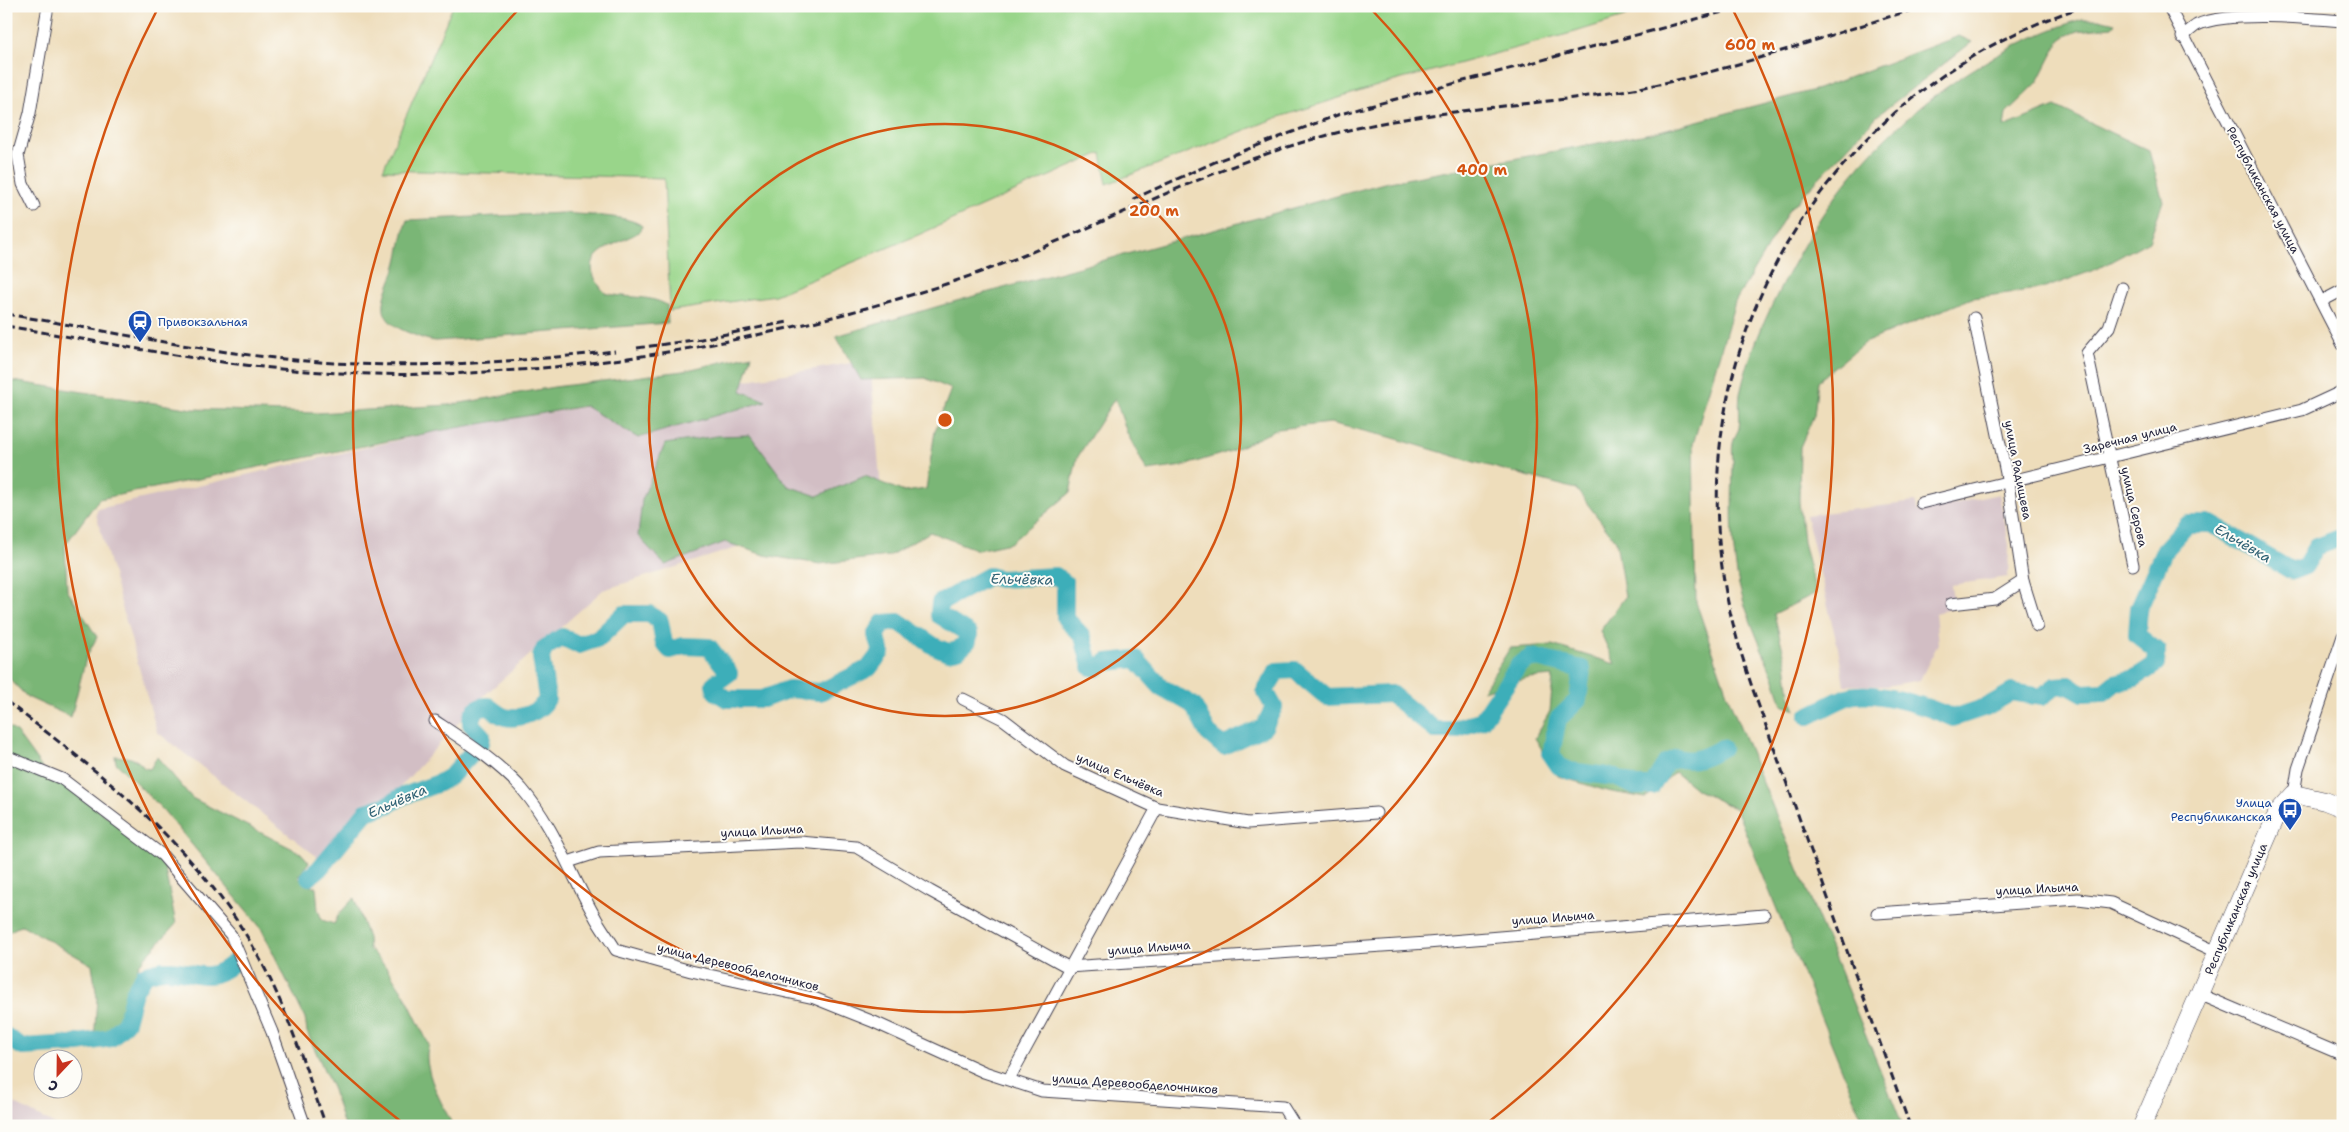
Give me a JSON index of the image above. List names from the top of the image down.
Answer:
{
  "streets": {
    "main road": ["Республиканская улица"],
    "street": [
      "Заречная улица",
      "улица Радищева",
      "улица Серова",
      "улица Ельчёвка",
      "улица Ильича",
      "улица Деревообделочников"
    ]
  },
  "crossings": [
    ["Республиканская улица", "улица Ильича"],
    ["Заречная улица", "улица Радищева"],
    ["Заречная улица", "улица Серова"],
    ["улица Ильича", "улица Деревообделочников"]
  ],
  "water": ["Ельчёвка"],
  "places": {
    "station": ["Привокзальная"],
    "bus stop": ["Улица Республиканская"]
  },
  "north": "bottom",
  "rings": ["600 m", "400 m", "200 m"]
}
